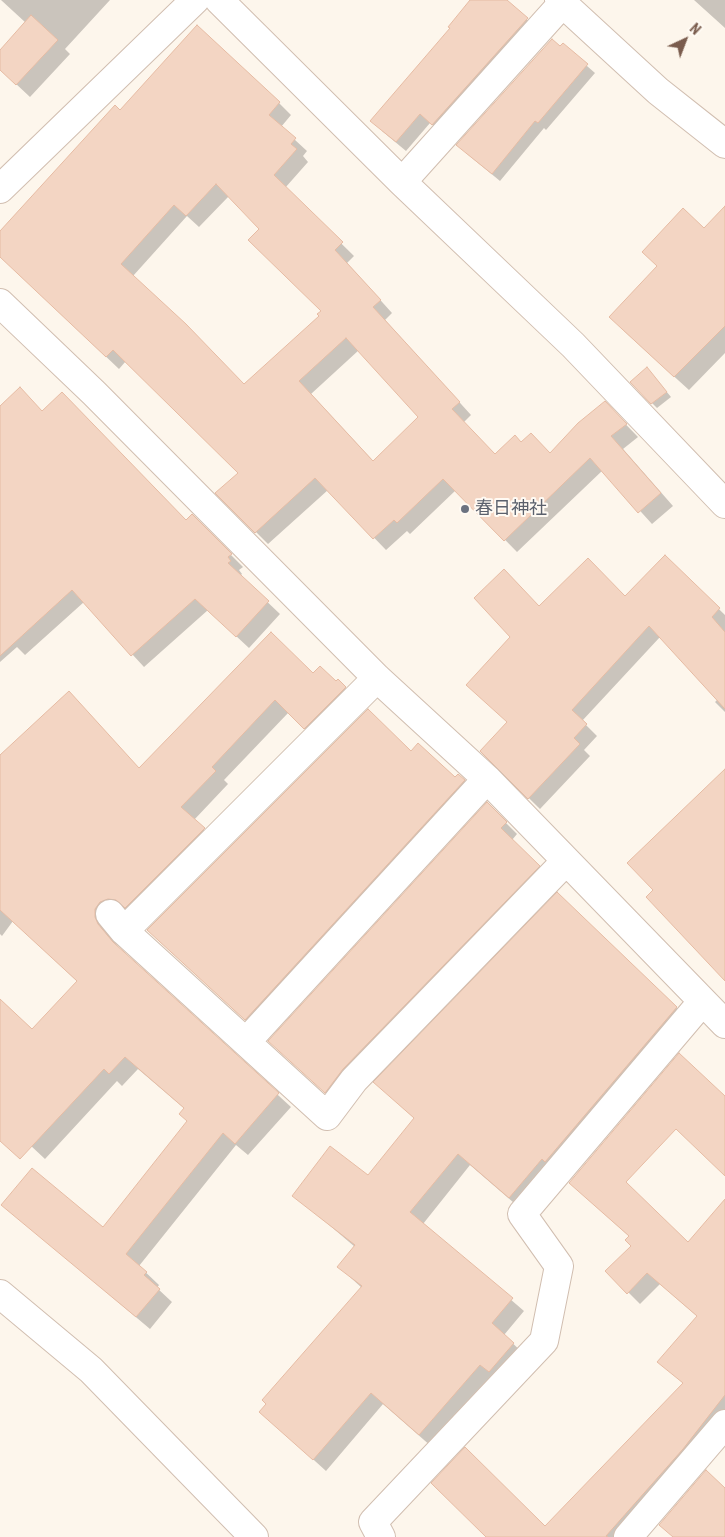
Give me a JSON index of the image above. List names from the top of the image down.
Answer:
{
  "places": ["春日神社"],
  "north": "top right"
}
